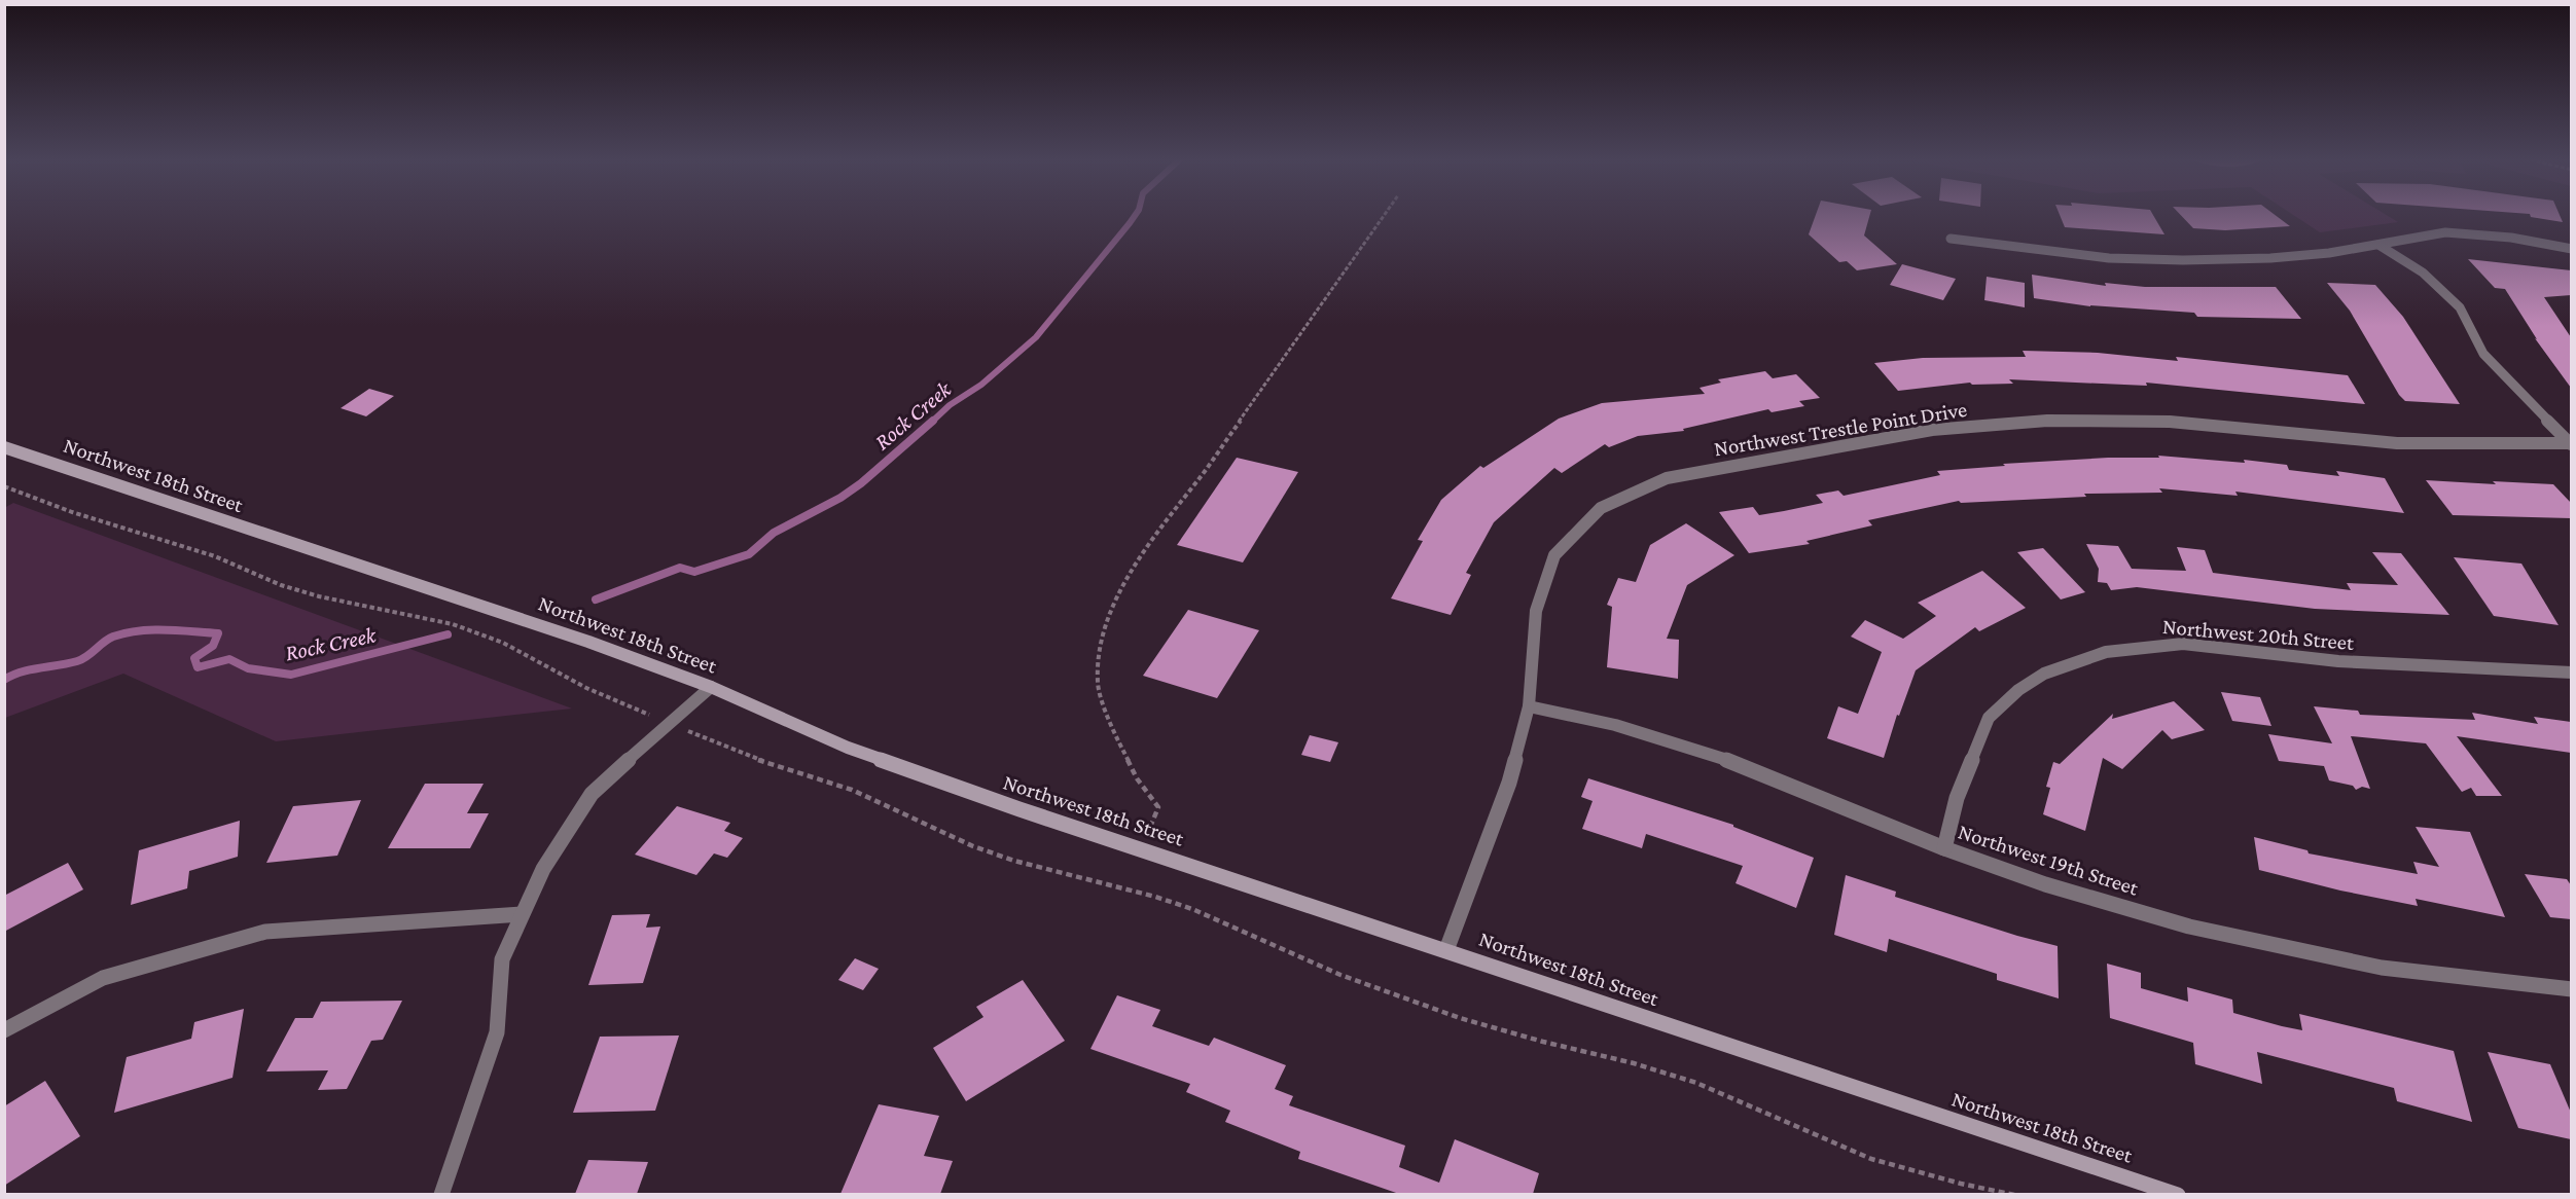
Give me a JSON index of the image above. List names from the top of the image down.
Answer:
{
  "streets": {
    "street": [
      "Northwest Trestle Point Drive",
      "Northwest 18th Street",
      "Northwest 20th Street",
      "Northwest 19th Street"
    ]
  },
  "crossings": [
    ["Northwest Trestle Point Drive", "Northwest 18th Street"],
    ["Northwest Trestle Point Drive", "Northwest 19th Street"],
    ["Northwest 20th Street", "Northwest 19th Street"]
  ],
  "water": ["Rock Creek"]
}
